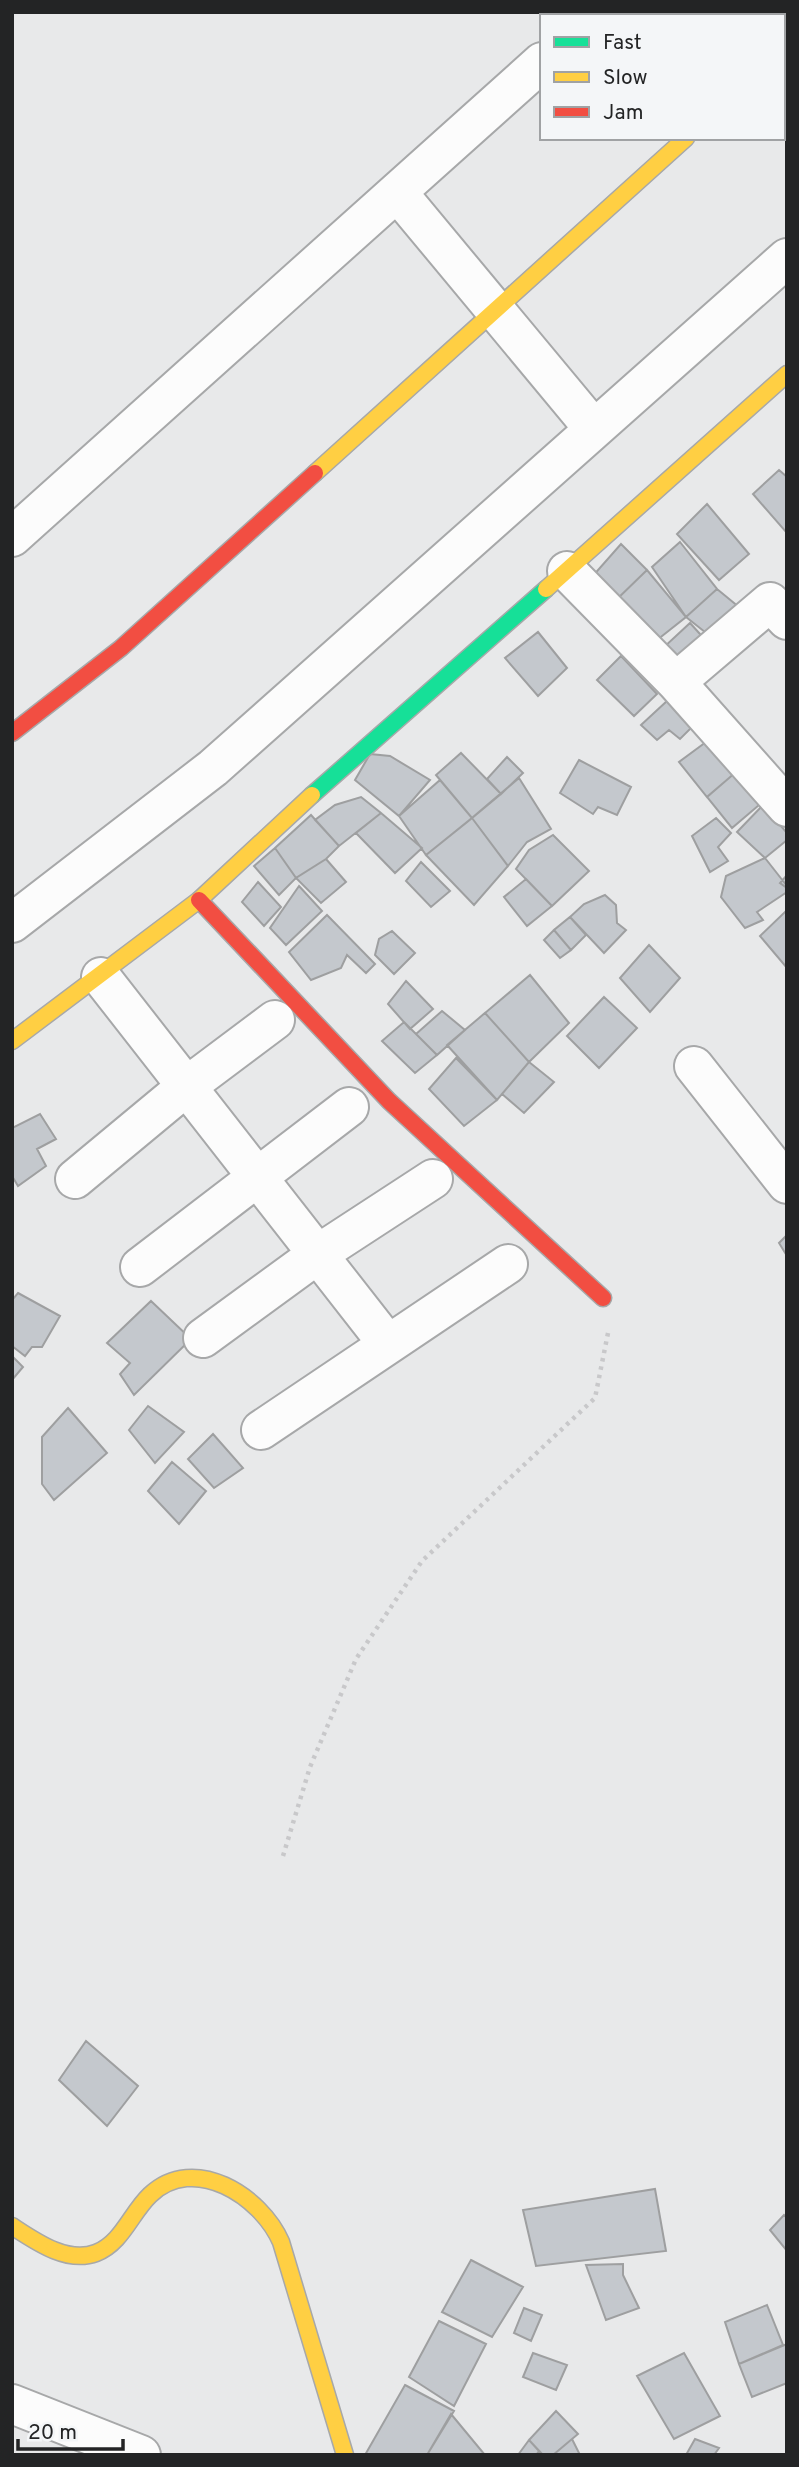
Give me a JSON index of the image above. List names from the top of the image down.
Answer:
{
  "legend": ["Fast", "Slow", "Jam"],
  "scale_bar": "20 m"
}
